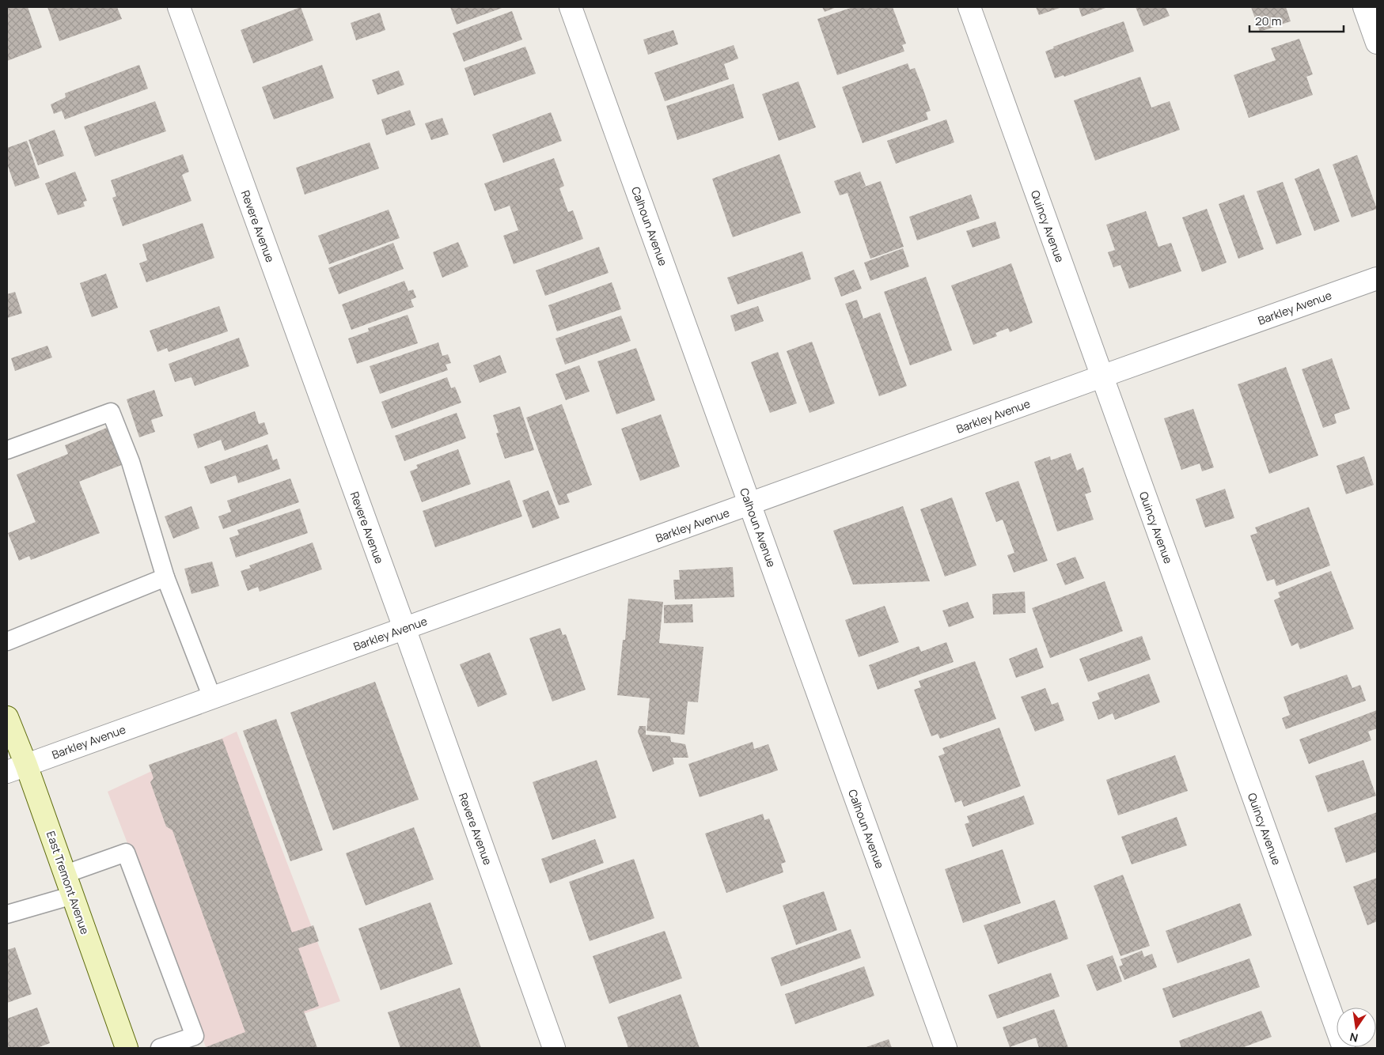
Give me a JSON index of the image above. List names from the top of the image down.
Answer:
{
  "streets": {
    "main road": ["East Tremont Avenue"],
    "street": [
      "Revere Avenue",
      "Calhoun Avenue",
      "Quincy Avenue",
      "Barkley Avenue"
    ]
  },
  "crossings": [
    ["Revere Avenue", "Barkley Avenue"],
    ["Calhoun Avenue", "Barkley Avenue"],
    ["Quincy Avenue", "Barkley Avenue"],
    ["Barkley Avenue", "East Tremont Avenue"]
  ],
  "scale_bar": "20 m",
  "north": "bottom"
}
